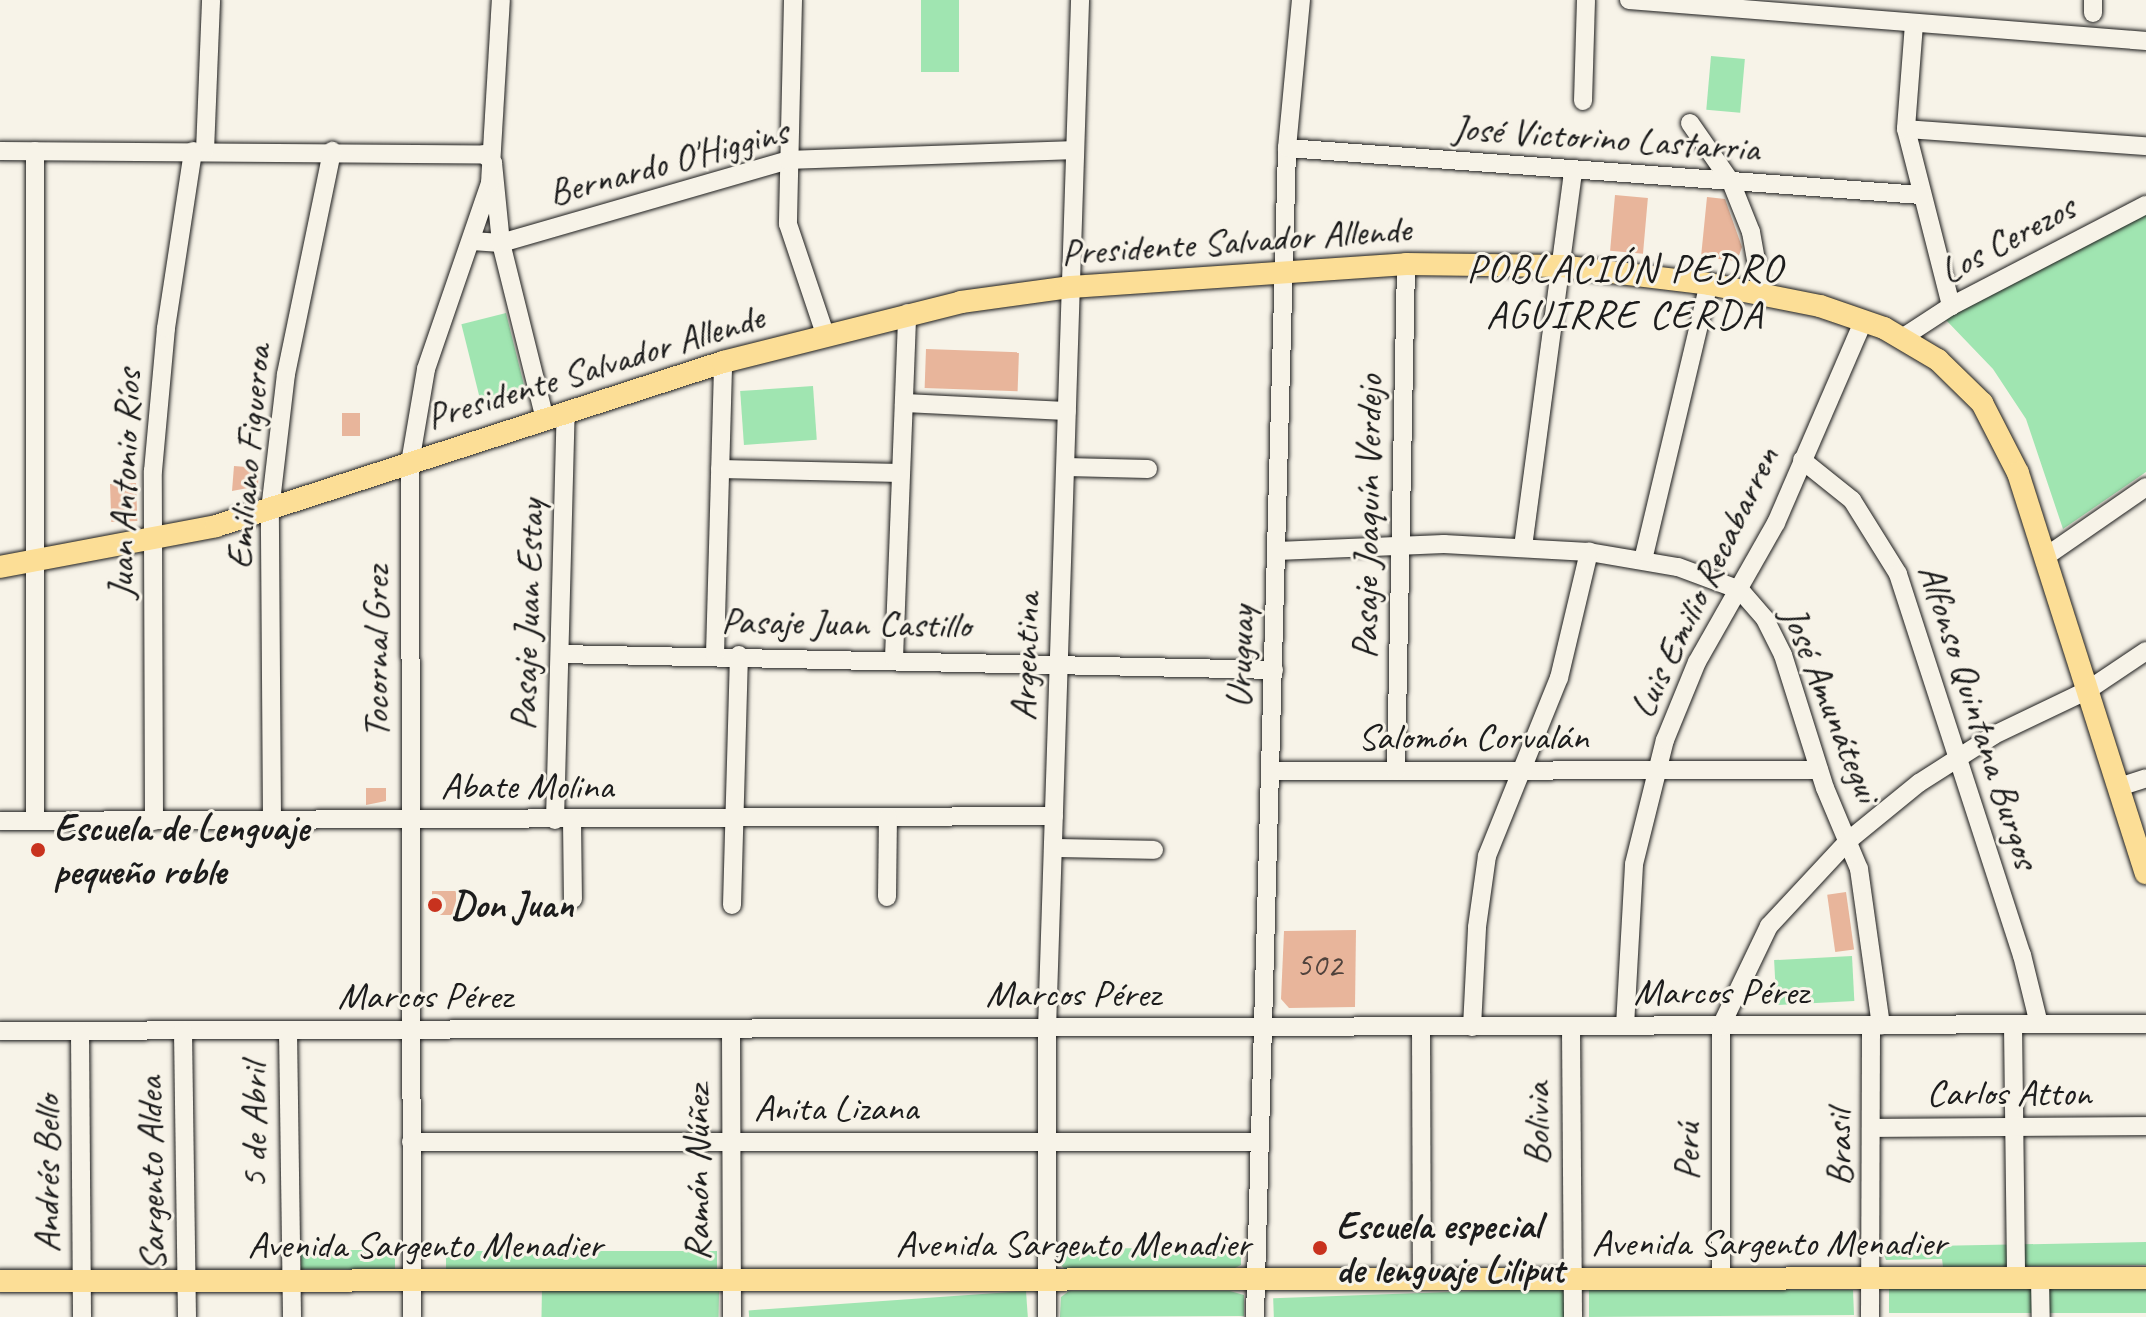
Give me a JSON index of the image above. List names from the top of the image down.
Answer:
{
  "streets": {
    "main road": ["Presidente Salvador Allende", "Avenida Sargento Menadier"],
    "street": [
      "José Victorino Lastarria",
      "Bernardo O'Higgins",
      "Los Cerezos",
      "Emiliano Figueroa",
      "Juan Antonio Ríos",
      "Pasaje Joaquín Verdejo",
      "Luis Emilio Recabarren",
      "Pasaje Juan Estay",
      "Pasaje Juan Castillo",
      "Tocornal Grez",
      "Argentina",
      "Uruguay",
      "José Amunátegui",
      "Alfonso Quintana Burgos",
      "Salomón Corvalán",
      "Abate Molina",
      "Marcos Pérez",
      "Carlos Atton",
      "Anita Lizana",
      "Bolivia",
      "5 de Abril",
      "Brasil",
      "Perú",
      "Ramón Núñez",
      "Andrés Bello",
      "Sargento Aldea"
    ]
  },
  "crossings": [
    ["José Victorino Lastarria", "Uruguay"],
    ["Bernardo O'Higgins", "Emiliano Figueroa"],
    ["Bernardo O'Higgins", "Juan Antonio Ríos"],
    ["Bernardo O'Higgins", "Pasaje Juan Estay"],
    ["Bernardo O'Higgins", "Tocornal Grez"],
    ["Bernardo O'Higgins", "Argentina"],
    ["Los Cerezos", "Presidente Salvador Allende"],
    ["Presidente Salvador Allende", "Emiliano Figueroa"],
    ["Presidente Salvador Allende", "Juan Antonio Ríos"],
    ["Presidente Salvador Allende", "Pasaje Joaquín Verdejo"],
    ["Presidente Salvador Allende", "Luis Emilio Recabarren"],
    ["Presidente Salvador Allende", "Pasaje Juan Estay"],
    ["Presidente Salvador Allende", "Tocornal Grez"],
    ["Presidente Salvador Allende", "Argentina"],
    ["Presidente Salvador Allende", "Uruguay"],
    ["Emiliano Figueroa", "Abate Molina"],
    ["Juan Antonio Ríos", "Abate Molina"],
    ["Pasaje Joaquín Verdejo", "José Amunátegui"],
    ["Pasaje Joaquín Verdejo", "Salomón Corvalán"],
    ["Luis Emilio Recabarren", "José Amunátegui"],
    ["Luis Emilio Recabarren", "Alfonso Quintana Burgos"],
    ["Luis Emilio Recabarren", "Salomón Corvalán"],
    ["Luis Emilio Recabarren", "Marcos Pérez"],
    ["Pasaje Juan Estay", "Pasaje Juan Castillo"],
    ["Pasaje Juan Estay", "Tocornal Grez"],
    ["Pasaje Juan Estay", "Abate Molina"],
    ["Pasaje Juan Castillo", "Argentina"],
    ["Pasaje Juan Castillo", "Uruguay"],
    ["Tocornal Grez", "Abate Molina"],
    ["Tocornal Grez", "Marcos Pérez"],
    ["Tocornal Grez", "Anita Lizana"],
    ["Tocornal Grez", "Avenida Sargento Menadier"],
    ["Argentina", "Abate Molina"],
    ["Argentina", "Marcos Pérez"],
    ["Argentina", "Anita Lizana"],
    ["Argentina", "Avenida Sargento Menadier"],
    ["Uruguay", "José Amunátegui"],
    ["Uruguay", "Salomón Corvalán"],
    ["Uruguay", "Marcos Pérez"],
    ["Uruguay", "Anita Lizana"],
    ["Uruguay", "Avenida Sargento Menadier"],
    ["José Amunátegui", "Salomón Corvalán"],
    ["José Amunátegui", "Marcos Pérez"],
    ["José Amunátegui", "Brasil"],
    ["Alfonso Quintana Burgos", "Marcos Pérez"],
    ["Marcos Pérez", "Bolivia"],
    ["Marcos Pérez", "5 de Abril"],
    ["Marcos Pérez", "Brasil"],
    ["Marcos Pérez", "Perú"],
    ["Marcos Pérez", "Ramón Núñez"],
    ["Marcos Pérez", "Andrés Bello"],
    ["Marcos Pérez", "Sargento Aldea"],
    ["Carlos Atton", "Brasil"],
    ["Anita Lizana", "Ramón Núñez"],
    ["Bolivia", "Avenida Sargento Menadier"],
    ["5 de Abril", "Avenida Sargento Menadier"],
    ["Brasil", "Avenida Sargento Menadier"],
    ["Perú", "Avenida Sargento Menadier"],
    ["Ramón Núñez", "Avenida Sargento Menadier"],
    ["Andrés Bello", "Avenida Sargento Menadier"],
    ["Sargento Aldea", "Avenida Sargento Menadier"]
  ],
  "districts": ["POBLACIÓN PEDRO AGUIRRE CERDA"],
  "places": ["Escuela de Lenguaje pequeño roble", "Don Juan", "Escuela especial de lenguaje Liliput"],
  "house_numbers": ["502"]
}
